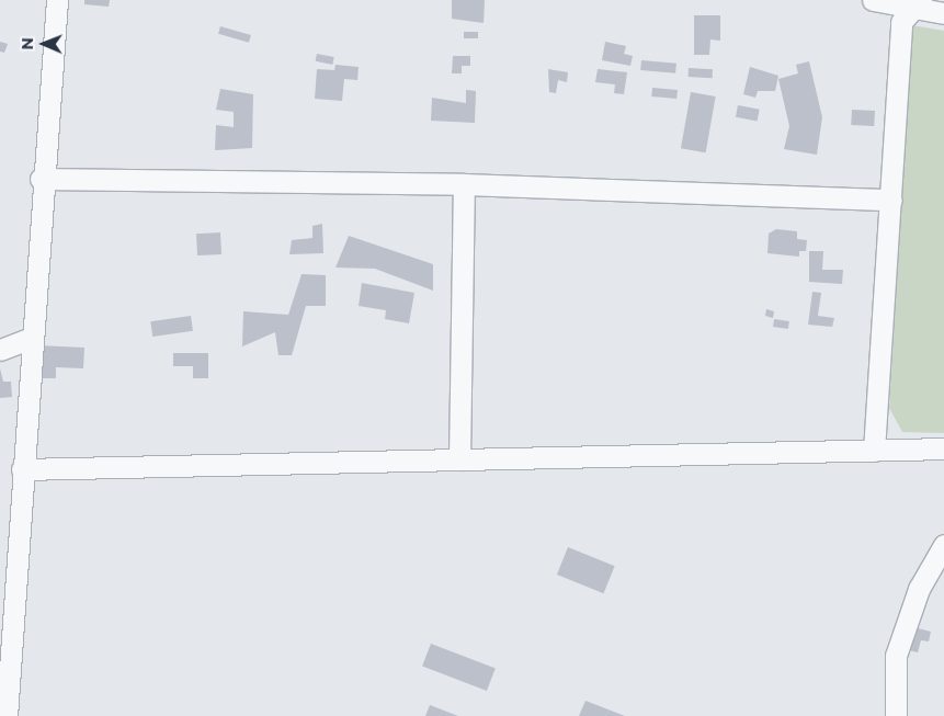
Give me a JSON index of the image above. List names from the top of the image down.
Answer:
{
  "north": "left"
}
